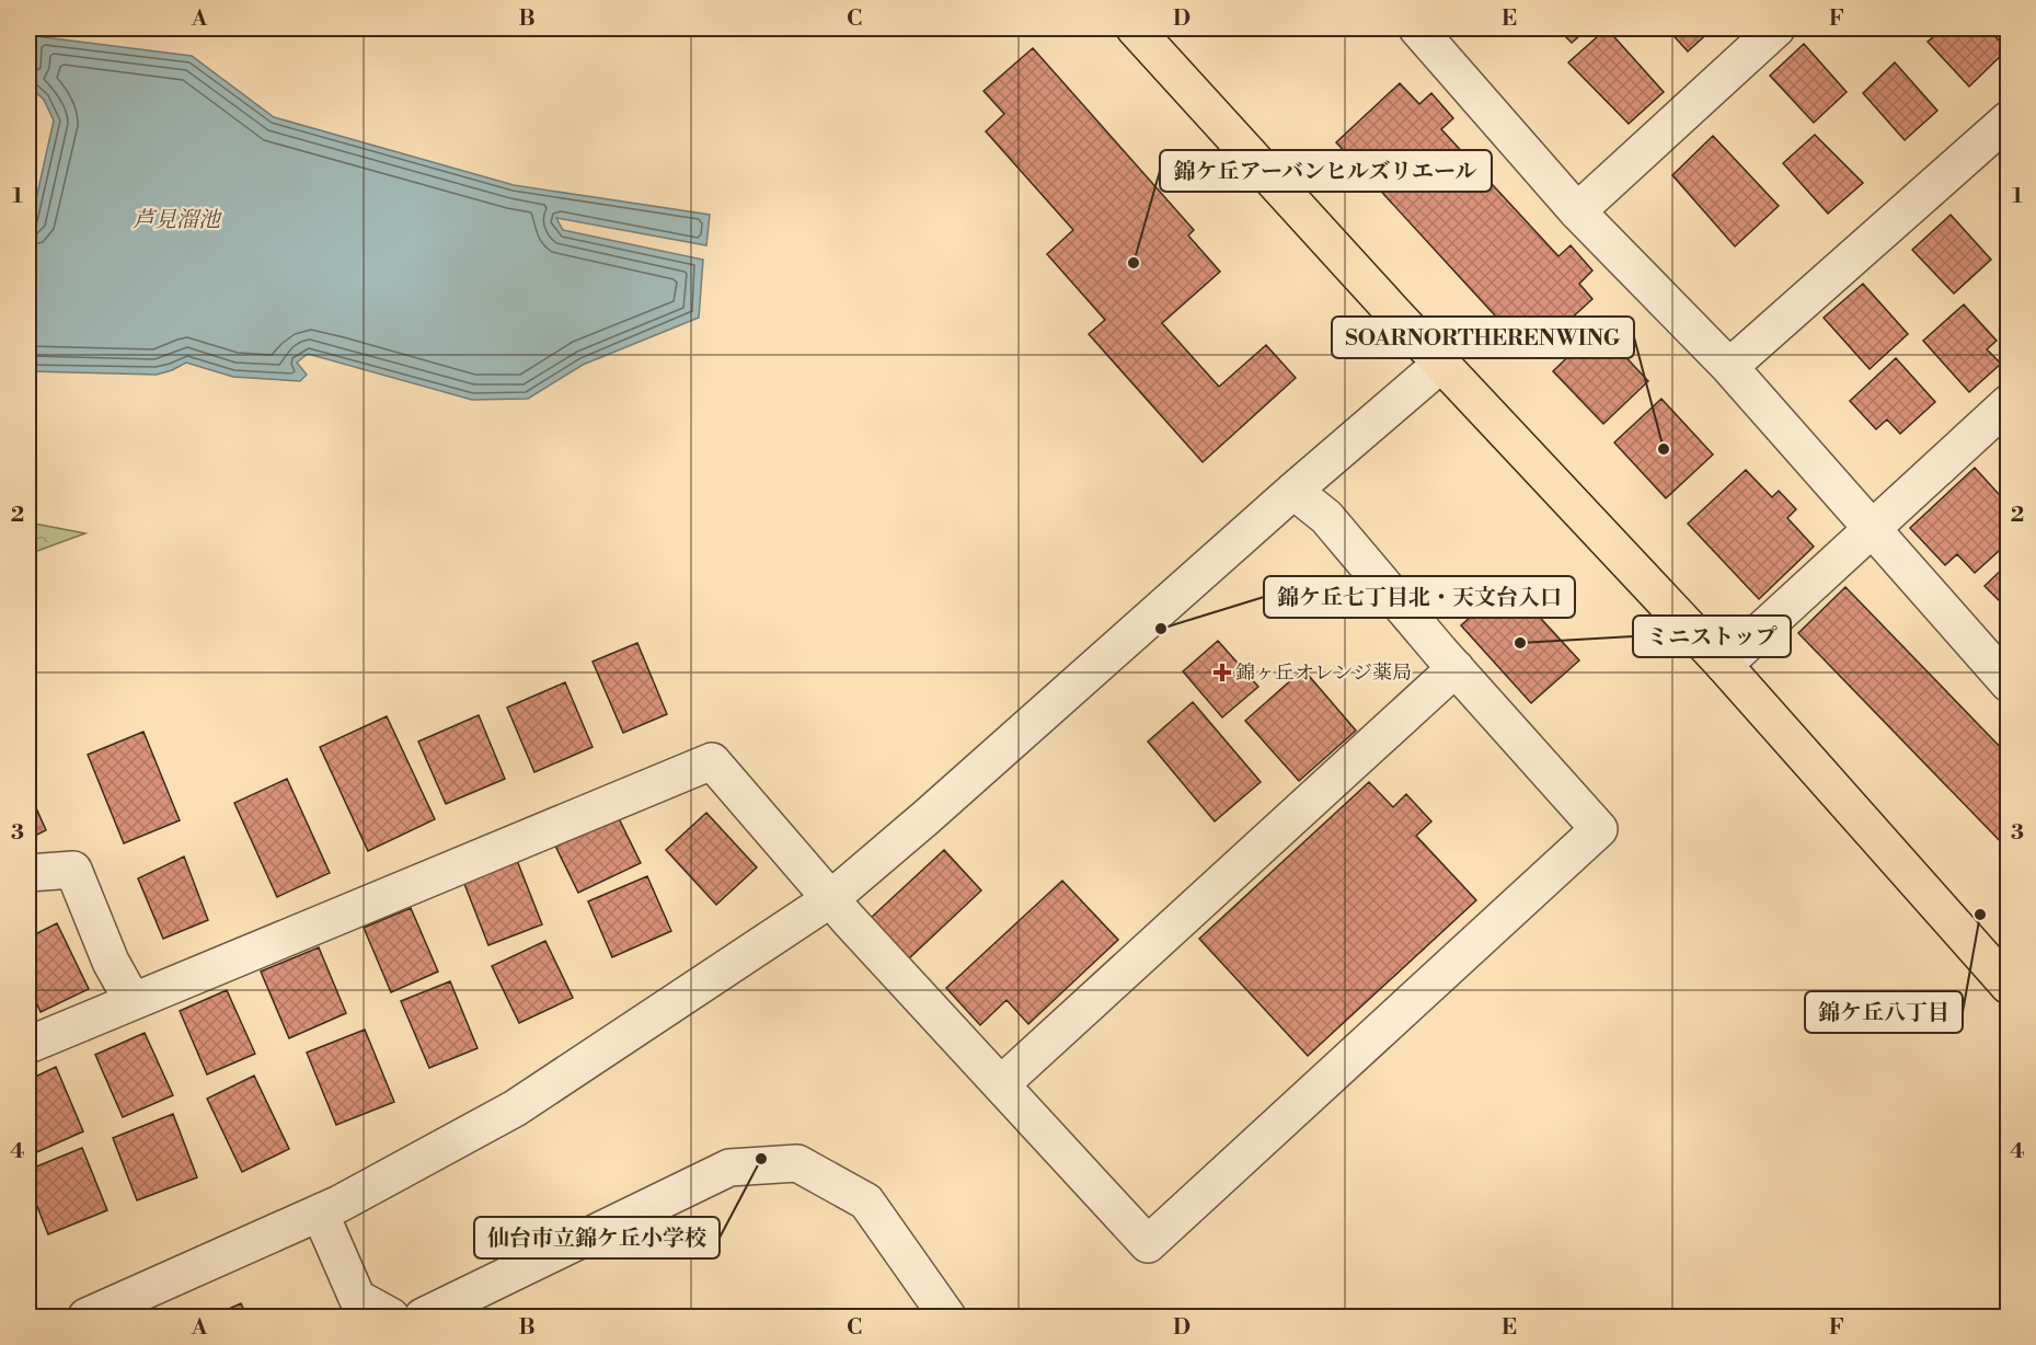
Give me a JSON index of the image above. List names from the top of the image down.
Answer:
{
  "water": ["芦見溜池"],
  "places": {
    "other": [
      "錦ケ丘アーバンヒルズリエール",
      "SOARNORTHERENWING",
      "錦ケ丘七丁目北・天文台入口",
      "ミニストップ",
      "錦ケ丘八丁目",
      "仙台市立錦ケ丘小学校"
    ],
    "health": ["錦ヶ丘オレンジ薬局"]
  },
  "grid": {
    "columns": [
      "A",
      "B",
      "C",
      "D",
      "E",
      "F"
    ],
    "rows": [
      "1",
      "2",
      "3",
      "4"
    ]
  }
}
